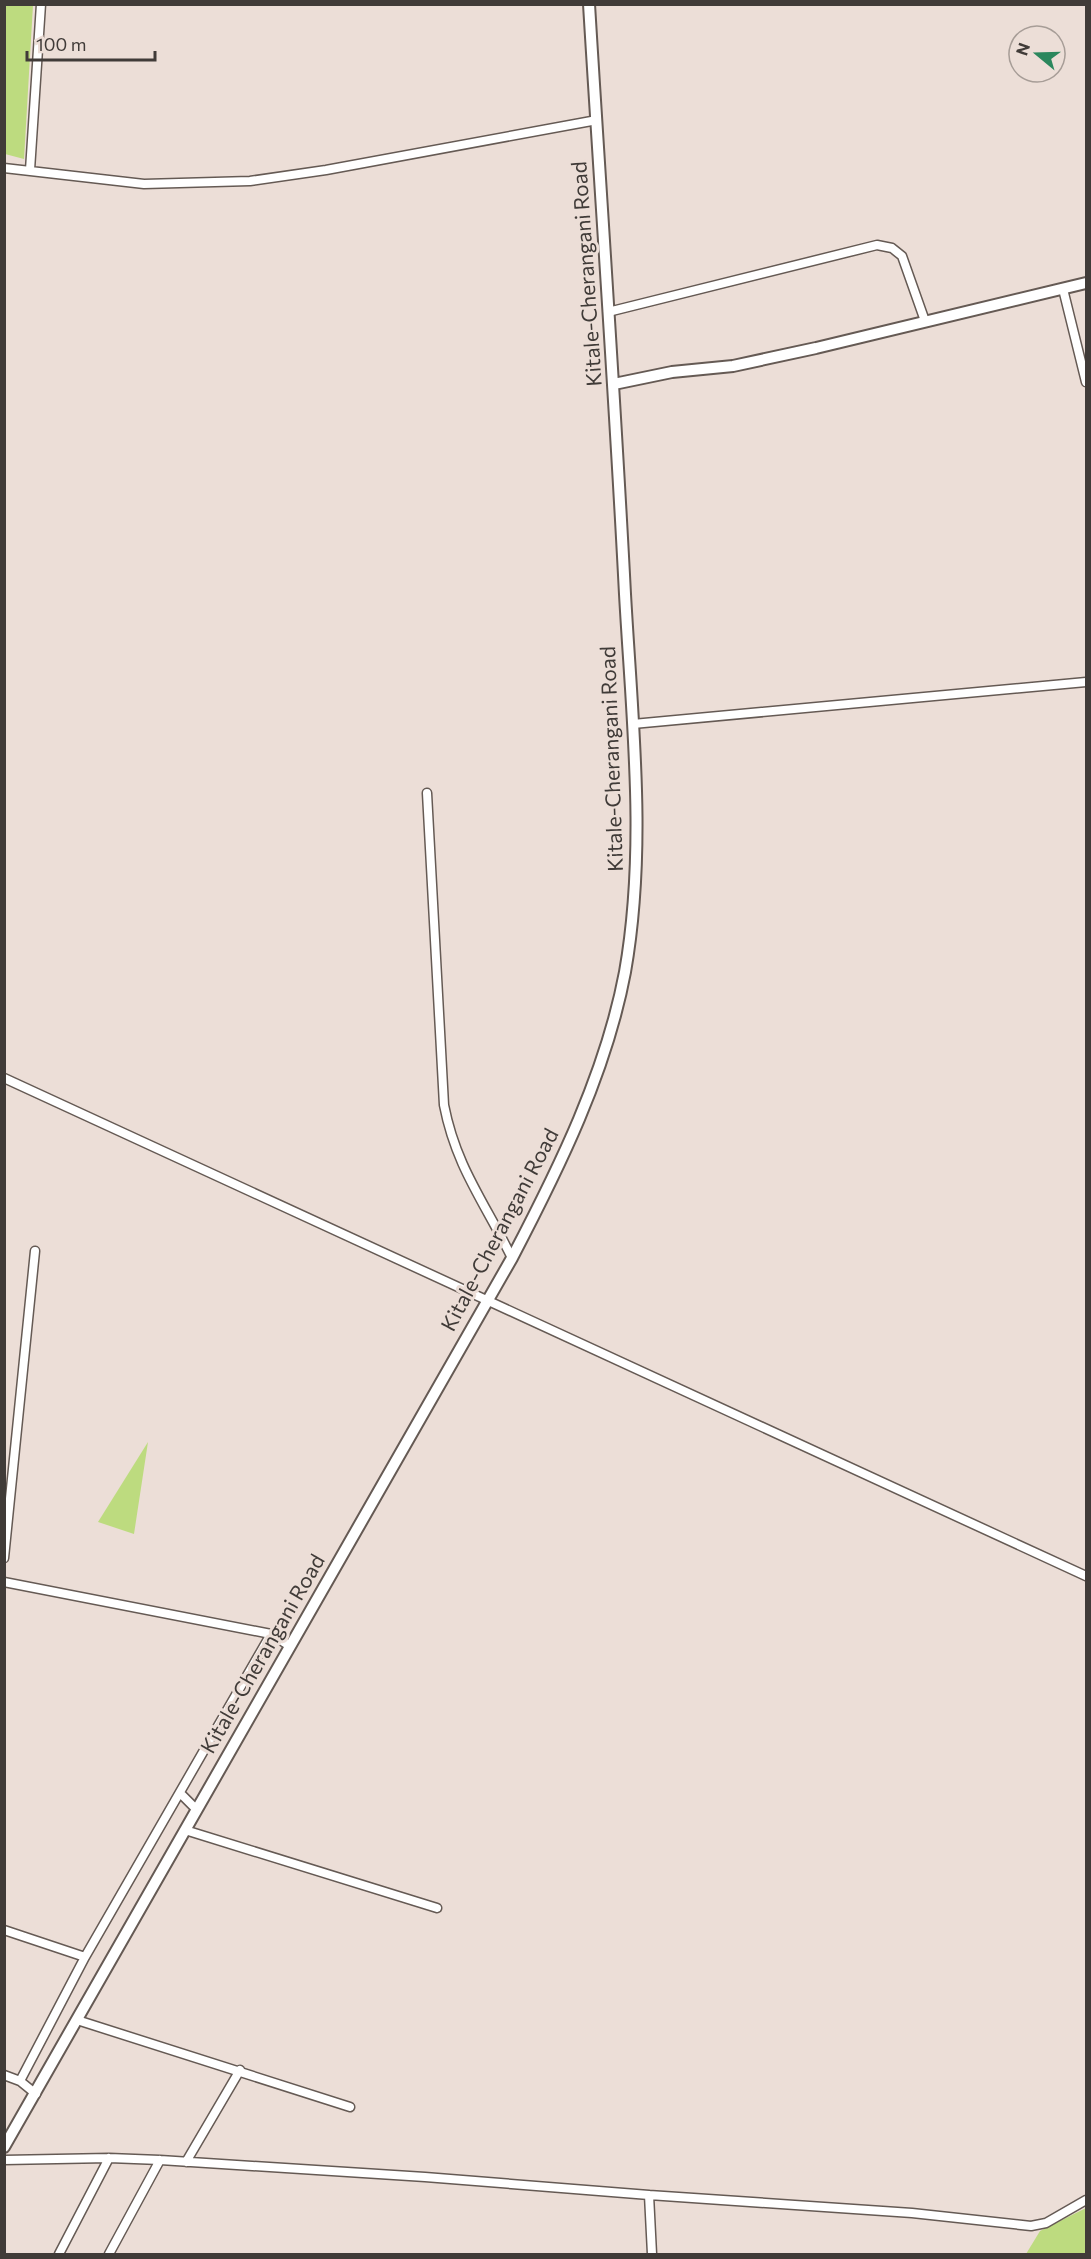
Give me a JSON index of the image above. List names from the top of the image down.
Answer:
{
  "streets": {
    "main road": ["Kitale-Cherangani Road"]
  },
  "scale_bar": "100 m",
  "north": "left"
}
